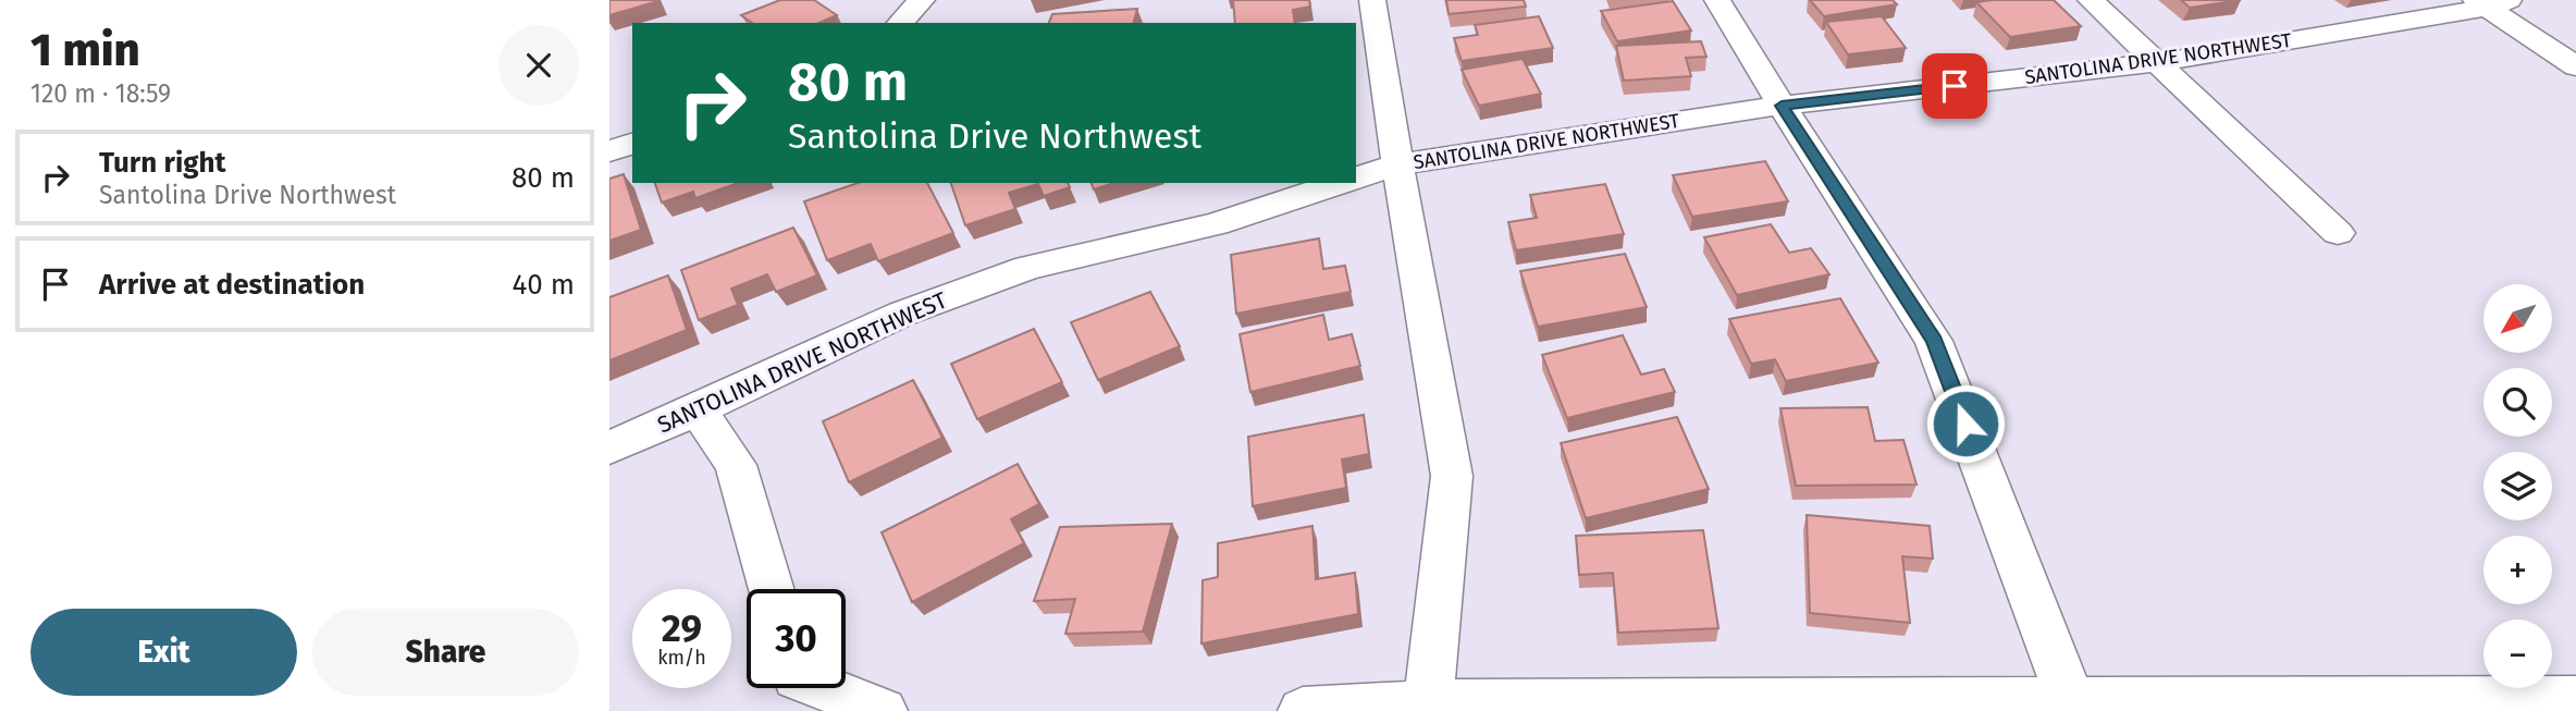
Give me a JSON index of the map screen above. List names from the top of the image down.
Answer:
{
  "streets": {
    "street": ["SANTOLINA DRIVE NORTHWEST"]
  },
  "north": "bottom left",
  "page": {
    "heading": ["1 min", "120 m · 18:59"],
    "turn": ["80 m", "Santolina Drive Northwest"],
    "list": [
      {
        "name": "Turn right",
        "note": "Santolina Drive Northwest",
        "value": "80 m"
      },
      {
        "name": "Arrive at destination",
        "value": "40 m"
      }
    ],
    "map_buttons": ["+", "−"],
    "speed": "29 km/h",
    "limit": "30",
    "buttons": ["Exit", "Share"]
  }
}
